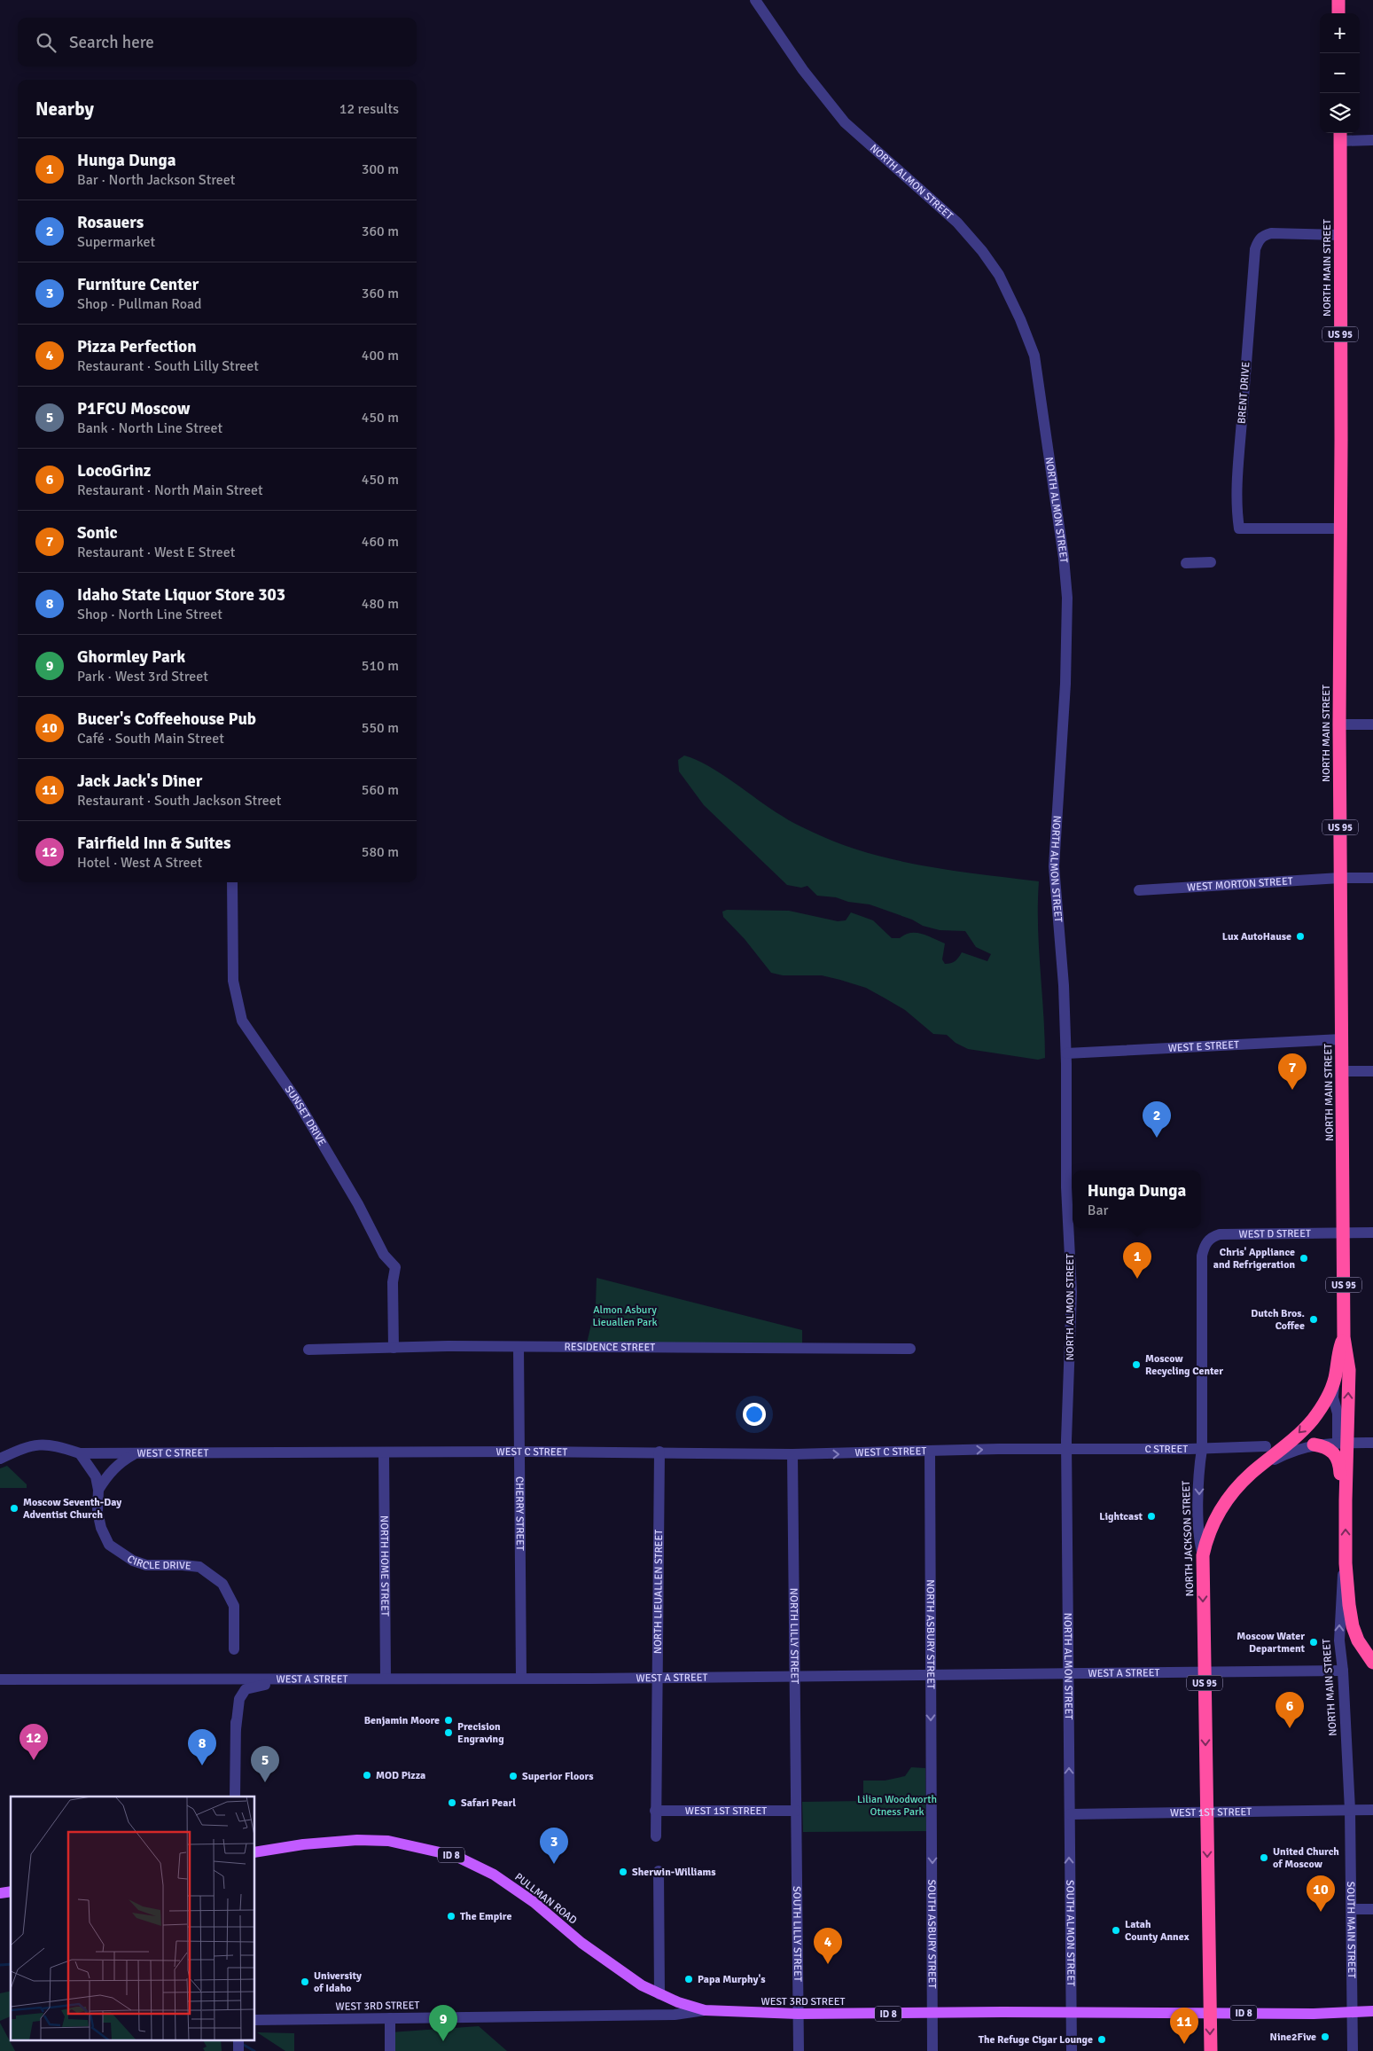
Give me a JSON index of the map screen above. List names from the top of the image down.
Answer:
{
  "streets": {
    "highway": ["NORTH MAIN STREET", "US 95", "NORTH JACKSON STREET"],
    "main road": ["ID 8", "PULLMAN ROAD", "WEST 3RD STREET"],
    "street": [
      "NORTH ALMON STREET",
      "BRENT DRIVE",
      "WEST MORTON STREET",
      "WEST E STREET",
      "SUNSET DRIVE",
      "WEST D STREET",
      "RESIDENCE STREET",
      "C STREET",
      "WEST C STREET",
      "CHERRY STREET",
      "CIRCLE DRIVE",
      "NORTH HOME STREET",
      "NORTH LIEUALLEN STREET",
      "NORTH ASBURY STREET",
      "NORTH LILLY STREET",
      "WEST A STREET",
      "WEST 1ST STREET",
      "SOUTH MAIN STREET",
      "SOUTH ALMON STREET",
      "SOUTH ASBURY STREET",
      "SOUTH LILLY STREET"
    ]
  },
  "crossings": [
    ["NORTH ALMON STREET", "WEST E STREET"],
    ["NORTH ALMON STREET", "C STREET"],
    ["NORTH ALMON STREET", "WEST C STREET"],
    ["NORTH ALMON STREET", "WEST A STREET"],
    ["NORTH ALMON STREET", "WEST 1ST STREET"],
    ["NORTH ALMON STREET", "SOUTH ALMON STREET"],
    ["NORTH MAIN STREET", "BRENT DRIVE"],
    ["NORTH MAIN STREET", "WEST MORTON STREET"],
    ["NORTH MAIN STREET", "WEST E STREET"],
    ["NORTH MAIN STREET", "WEST D STREET"],
    ["NORTH MAIN STREET", "NORTH JACKSON STREET"],
    ["NORTH MAIN STREET", "WEST A STREET"],
    ["NORTH MAIN STREET", "WEST 1ST STREET"],
    ["NORTH MAIN STREET", "SOUTH MAIN STREET"],
    ["US 95", "NORTH JACKSON STREET"],
    ["US 95", "WEST 1ST STREET"],
    ["US 95", "WEST 3RD STREET"],
    ["SUNSET DRIVE", "RESIDENCE STREET"],
    ["WEST D STREET", "NORTH JACKSON STREET"],
    ["RESIDENCE STREET", "CHERRY STREET"],
    ["C STREET", "WEST C STREET"],
    ["C STREET", "NORTH JACKSON STREET"],
    ["WEST C STREET", "CHERRY STREET"],
    ["WEST C STREET", "CIRCLE DRIVE"],
    ["WEST C STREET", "NORTH HOME STREET"],
    ["WEST C STREET", "NORTH LIEUALLEN STREET"],
    ["WEST C STREET", "NORTH ASBURY STREET"],
    ["WEST C STREET", "NORTH LILLY STREET"],
    ["CHERRY STREET", "WEST A STREET"],
    ["NORTH JACKSON STREET", "WEST A STREET"],
    ["NORTH JACKSON STREET", "WEST 1ST STREET"],
    ["NORTH HOME STREET", "WEST A STREET"],
    ["NORTH LIEUALLEN STREET", "WEST A STREET"],
    ["NORTH LIEUALLEN STREET", "WEST 1ST STREET"],
    ["NORTH ASBURY STREET", "WEST A STREET"],
    ["NORTH ASBURY STREET", "SOUTH ASBURY STREET"],
    ["NORTH LILLY STREET", "WEST A STREET"],
    ["NORTH LILLY STREET", "WEST 1ST STREET"],
    ["NORTH LILLY STREET", "SOUTH LILLY STREET"],
    ["WEST 1ST STREET", "SOUTH MAIN STREET"],
    ["WEST 1ST STREET", "SOUTH ALMON STREET"],
    ["WEST 1ST STREET", "SOUTH LILLY STREET"],
    ["ID 8", "SOUTH MAIN STREET"],
    ["ID 8", "WEST 3RD STREET"],
    ["PULLMAN ROAD", "WEST 3RD STREET"],
    ["SOUTH MAIN STREET", "WEST 3RD STREET"],
    ["SOUTH ALMON STREET", "WEST 3RD STREET"],
    ["SOUTH ASBURY STREET", "WEST 3RD STREET"],
    ["SOUTH LILLY STREET", "WEST 3RD STREET"]
  ],
  "one_way": [
    "NORTH JACKSON STREET",
    "NORTH ASBURY STREET",
    "SOUTH ALMON STREET",
    "SOUTH ASBURY STREET"
  ],
  "parks": ["Almon Asbury Lieuallen Park", "Lilian Woodworth Otness Park"],
  "places": [
    "Lux AutoHause",
    "Chris' Appliance and Refrigeration",
    "Dutch Bros. Coffee",
    "Moscow Recycling Center",
    "Moscow Seventh-Day Adventist Church",
    "Lightcast",
    "Moscow Water Department",
    "Benjamin Moore",
    "Precision Engraving",
    "MOD Pizza",
    "Superior Floors",
    "Safari Pearl",
    "United Church of Moscow",
    "Sherwin-Williams",
    "The Empire",
    "Latah County Annex",
    "Papa Murphy's",
    "University of Idaho",
    "Nine2Five",
    "The Refuge Cigar Lounge"
  ],
  "page": {
    "map_buttons": ["+", "−"],
    "search": "Search here",
    "heading": ["Nearby", "12 results"],
    "list": [
      {
        "mark": "1",
        "name": "Hunga Dunga",
        "note": "Bar · North Jackson Street",
        "value": "300 m"
      },
      {
        "mark": "2",
        "name": "Rosauers",
        "note": "Supermarket",
        "value": "360 m"
      },
      {
        "mark": "3",
        "name": "Furniture Center",
        "note": "Shop · Pullman Road",
        "value": "360 m"
      },
      {
        "mark": "4",
        "name": "Pizza Perfection",
        "note": "Restaurant · South Lilly Street",
        "value": "400 m"
      },
      {
        "mark": "5",
        "name": "P1FCU Moscow",
        "note": "Bank · North Line Street",
        "value": "450 m"
      },
      {
        "mark": "6",
        "name": "LocoGrinz",
        "note": "Restaurant · North Main Street",
        "value": "450 m"
      },
      {
        "mark": "7",
        "name": "Sonic",
        "note": "Restaurant · West E Street",
        "value": "460 m"
      },
      {
        "mark": "8",
        "name": "Idaho State Liquor Store 303",
        "note": "Shop · North Line Street",
        "value": "480 m"
      },
      {
        "mark": "9",
        "name": "Ghormley Park",
        "note": "Park · West 3rd Street",
        "value": "510 m"
      },
      {
        "mark": "10",
        "name": "Bucer's Coffeehouse Pub",
        "note": "Café · South Main Street",
        "value": "550 m"
      },
      {
        "mark": "11",
        "name": "Jack Jack's Diner",
        "note": "Restaurant · South Jackson Street",
        "value": "560 m"
      },
      {
        "mark": "12",
        "name": "Fairfield Inn & Suites",
        "note": "Hotel · West A Street",
        "value": "580 m"
      }
    ],
    "pins": [
      "7",
      "2",
      "1",
      "6",
      "12",
      "8",
      "5",
      "3",
      "10",
      "4",
      "9",
      "11"
    ],
    "popup": ["Hunga Dunga", "Bar"]
  }
}
